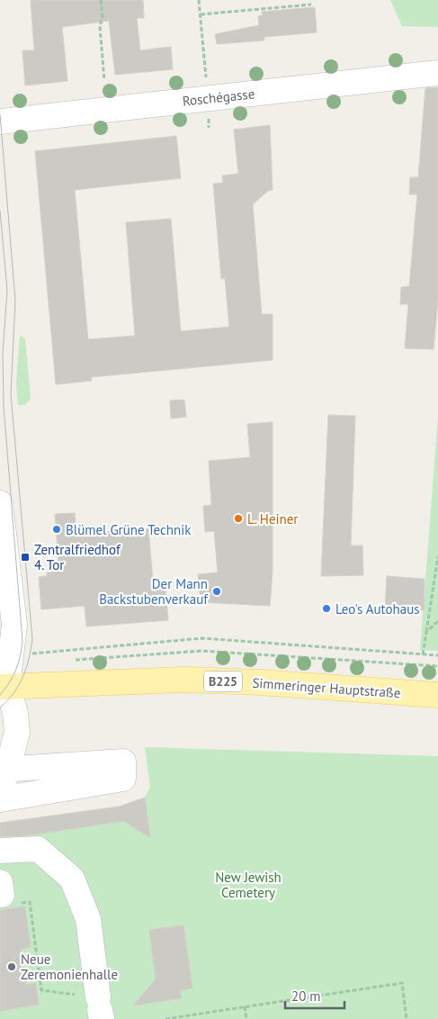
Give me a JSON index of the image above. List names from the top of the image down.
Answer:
{
  "streets": {
    "main road": ["B225", "Simmeringer Hauptstraße"],
    "street": ["Roschégasse"]
  },
  "parks": ["New Jewish Cemetery"],
  "places": {
    "other": [
      "L. Heiner",
      "Blümel Grüne Technik",
      "Der Mann Backstubenverkauf",
      "Leo's Autohaus",
      "Neue Zeremonienhalle"
    ],
    "transit": ["Zentralfriedhof 4. Tor"]
  },
  "scale_bar": "20 m"
}
